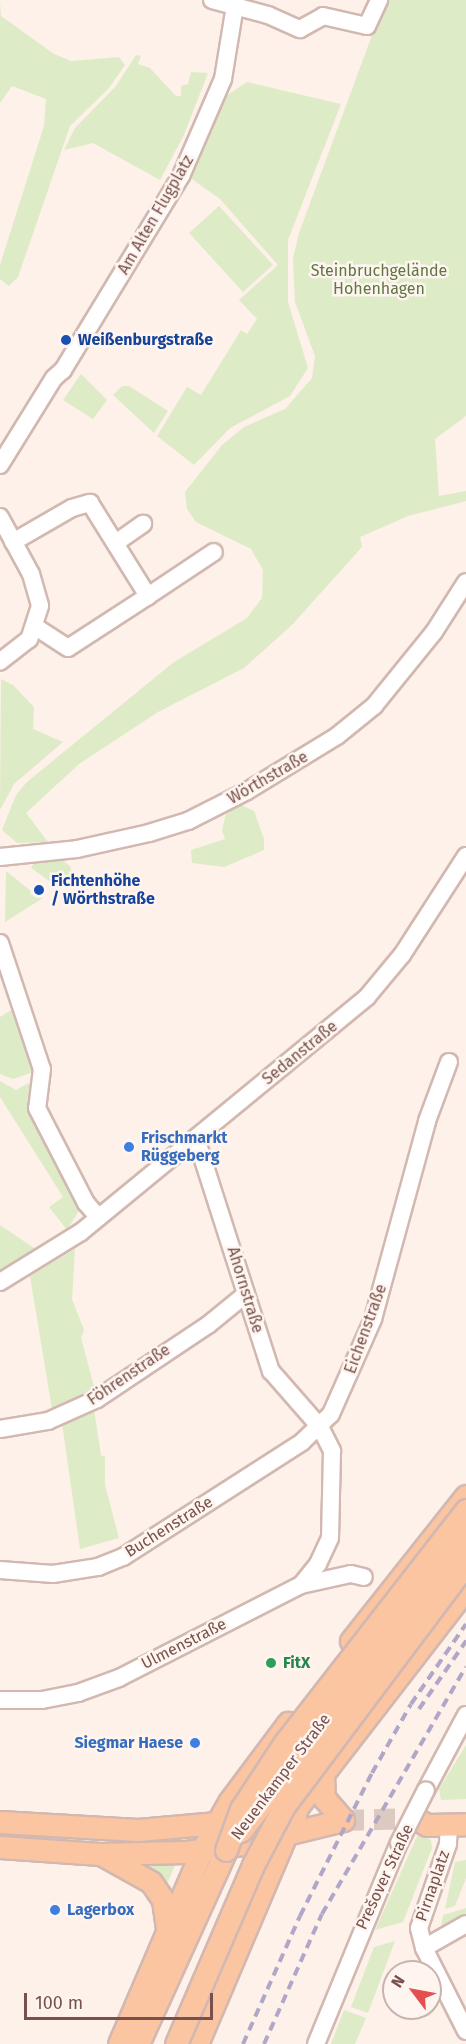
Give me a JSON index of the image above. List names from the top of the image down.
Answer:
{
  "streets": {
    "main road": ["Neuenkamper Straße"],
    "street": [
      "Am Alten Flugplatz",
      "Wörthstraße",
      "Sedanstraße",
      "Ahornstraße",
      "Eichenstraße",
      "Föhrenstraße",
      "Buchenstraße",
      "Ulmenstraße",
      "Prešover Straße",
      "Pirnaplatz"
    ]
  },
  "crossings": [
    ["Sedanstraße", "Ahornstraße"],
    ["Ahornstraße", "Eichenstraße"],
    ["Ahornstraße", "Föhrenstraße"],
    ["Ahornstraße", "Buchenstraße"],
    ["Eichenstraße", "Buchenstraße"]
  ],
  "parks": ["Steinbruchgelände Hohenhagen"],
  "places": [
    "Weißenburgstraße",
    "Fichtenhöhe / Wörthstraße",
    "Frischmarkt Rüggeberg",
    "FitX",
    "Siegmar Haese",
    "Lagerbox"
  ],
  "scale_bar": "100 m",
  "north": "top left"
}
